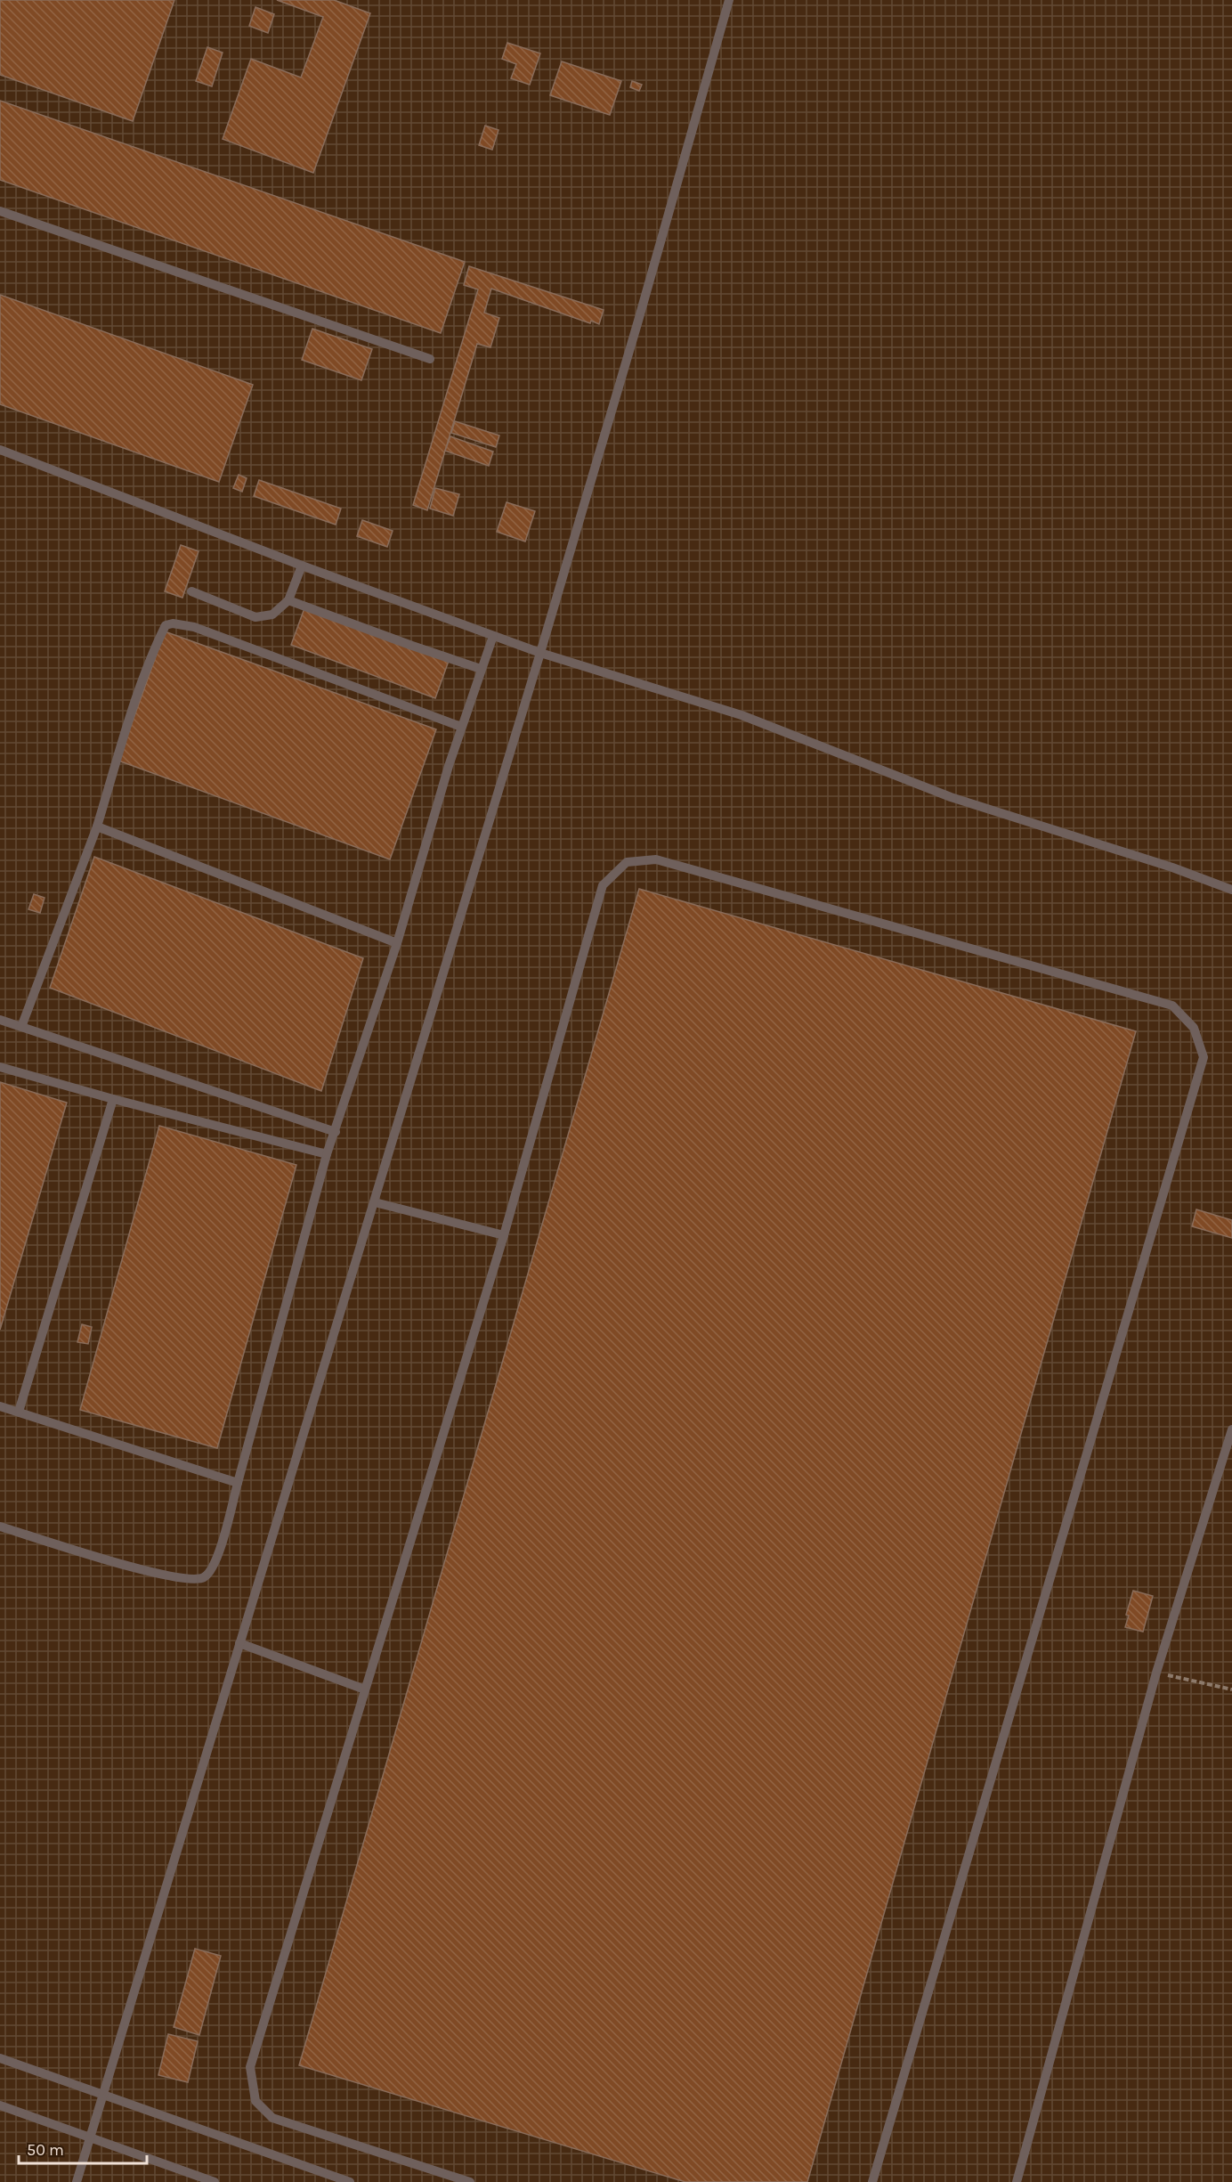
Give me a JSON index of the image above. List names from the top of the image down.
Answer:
{
  "scale_bar": "50 m"
}
